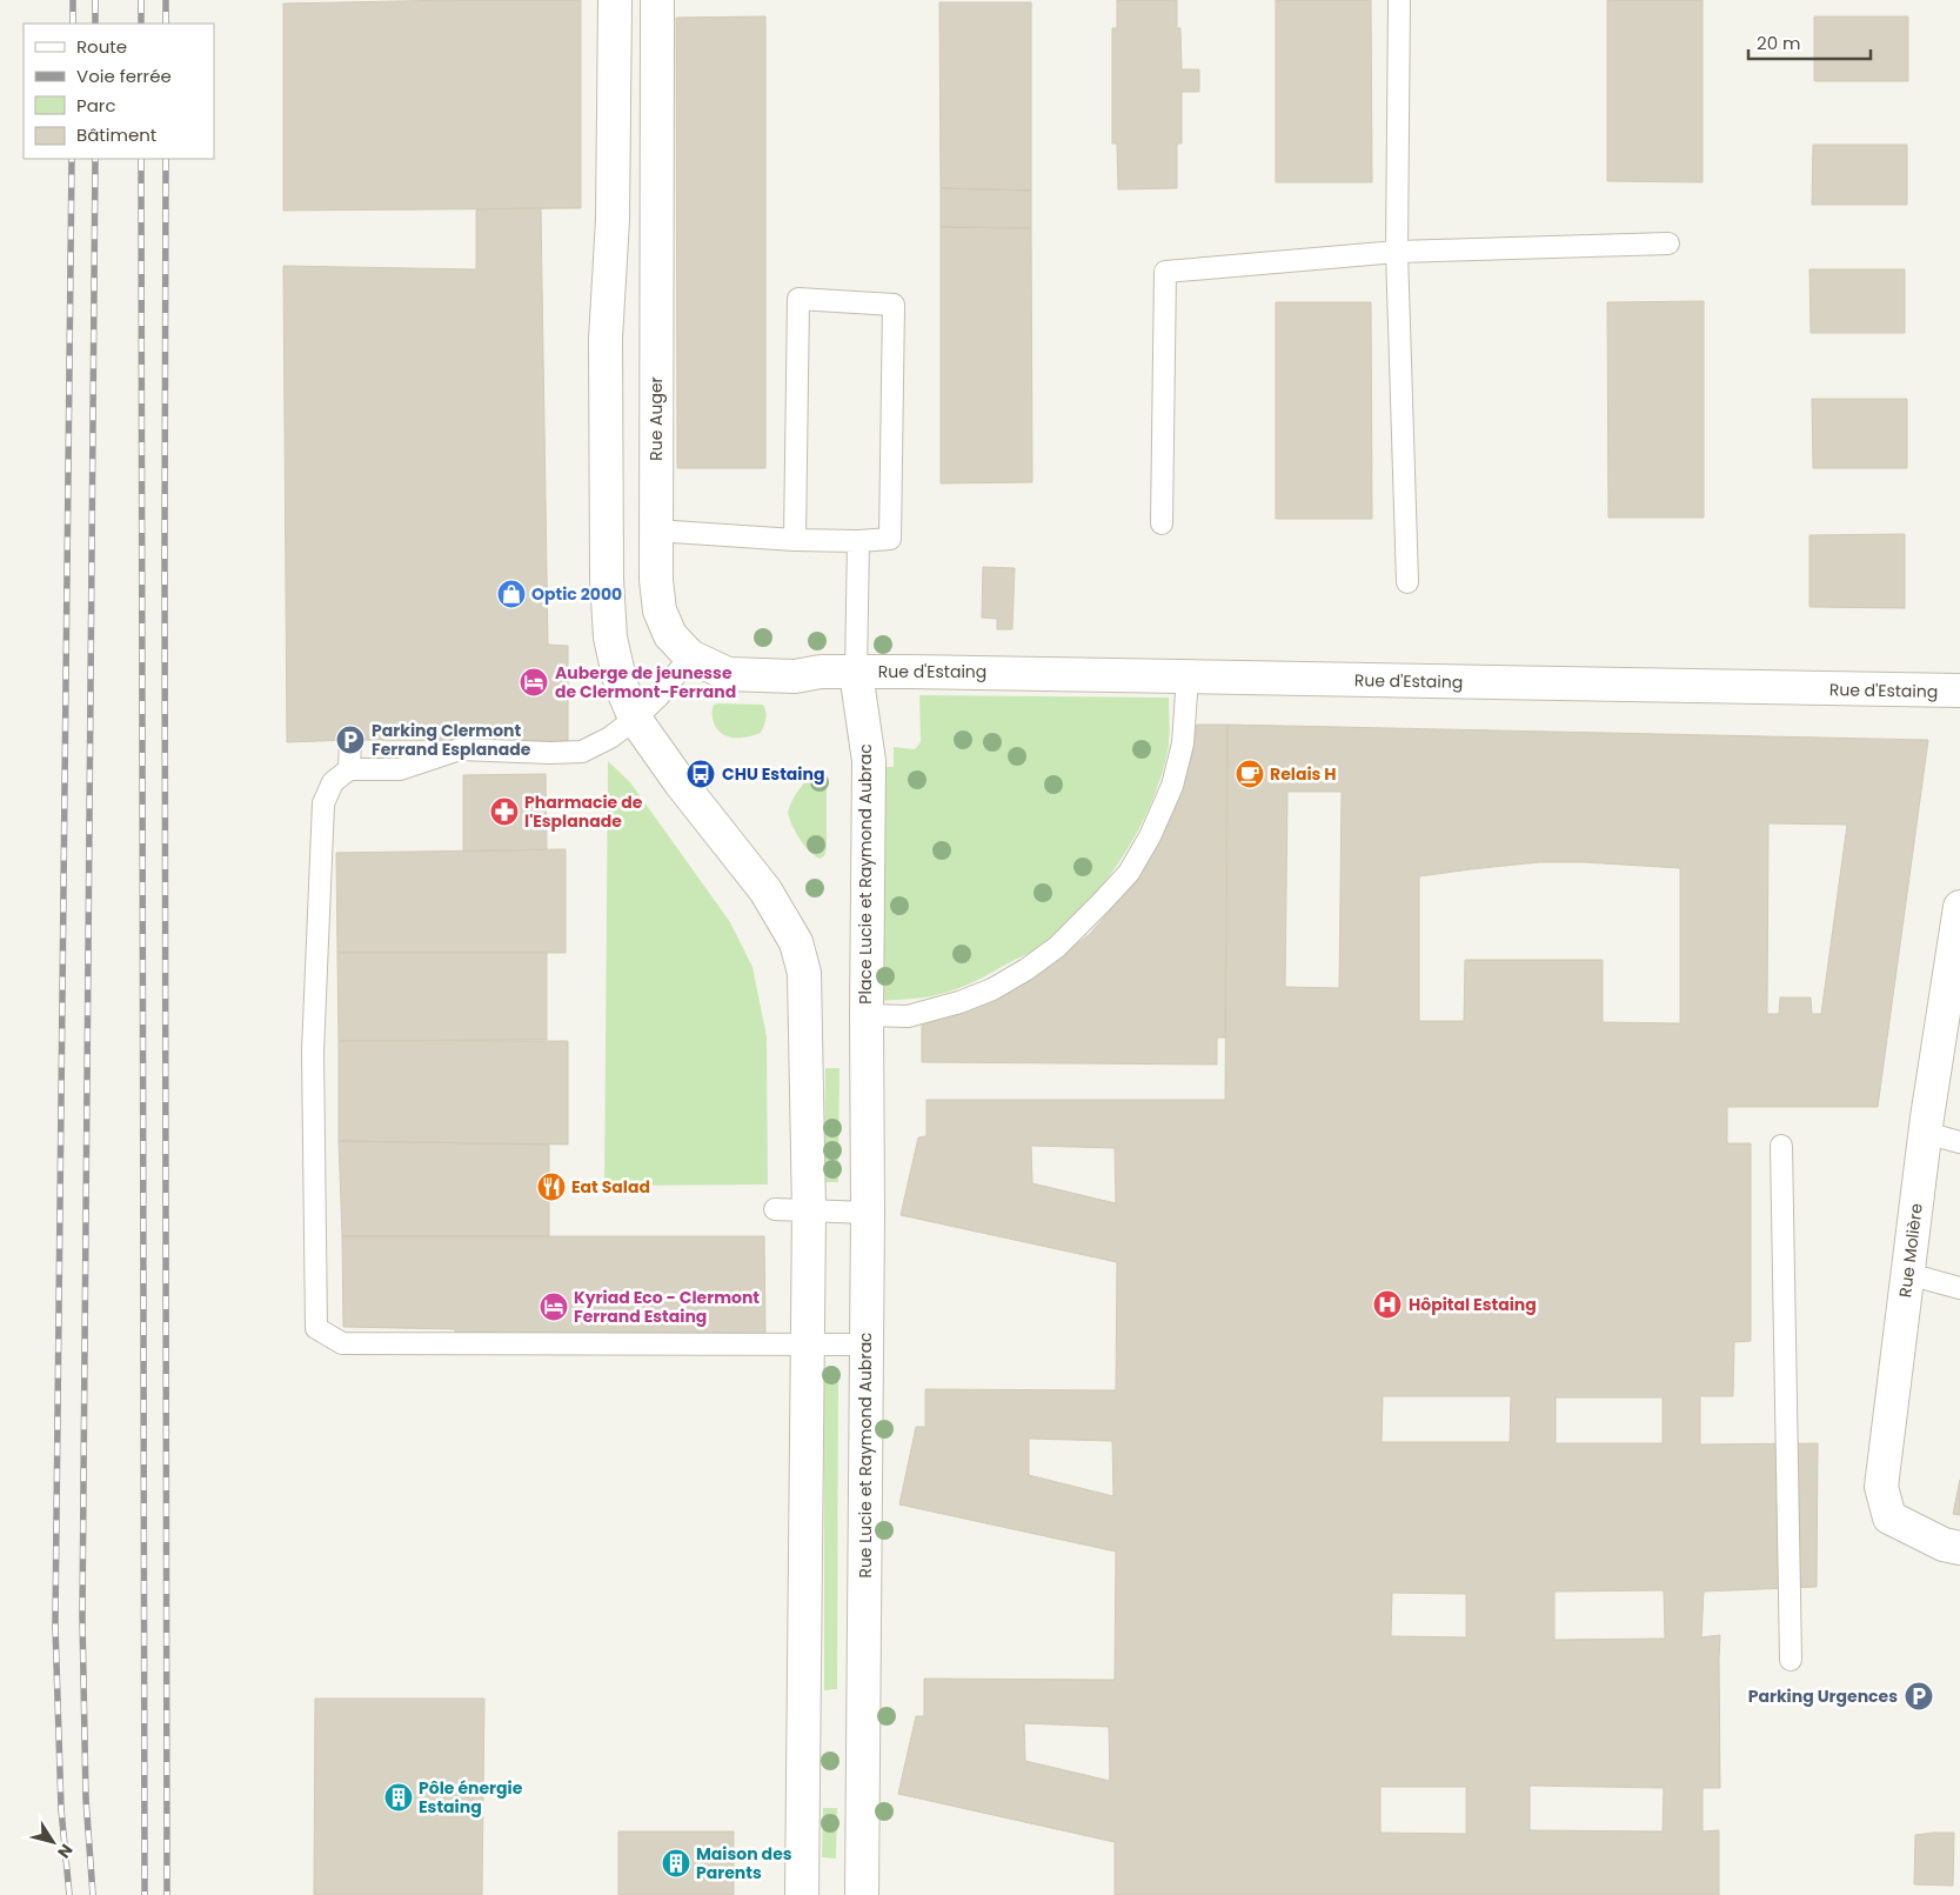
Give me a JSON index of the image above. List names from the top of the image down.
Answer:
{
  "streets": {
    "street": [
      "Rue Auger",
      "Rue d'Estaing",
      "Place Lucie et Raymond Aubrac",
      "Rue Molière",
      "Rue Lucie et Raymond Aubrac"
    ]
  },
  "crossings": [
    ["Rue Auger", "Rue d'Estaing"],
    ["Rue Auger", "Place Lucie et Raymond Aubrac"],
    ["Rue d'Estaing", "Place Lucie et Raymond Aubrac"],
    ["Place Lucie et Raymond Aubrac", "Rue Lucie et Raymond Aubrac"]
  ],
  "places": {
    "shop": ["Optic 2000"],
    "hotel": ["Auberge de jeunesse de Clermont-Ferrand", "Kyriad Eco - Clermont Ferrand Estaing"],
    "parking": ["Parking Clermont Ferrand Esplanade", "Parking Urgences"],
    "bus stop": ["CHU Estaing"],
    "cafe": ["Relais H"],
    "pharmacy": ["Pharmacie de l'Esplanade"],
    "restaurant": ["Eat Salad"],
    "hospital": ["Hôpital Estaing"],
    "building": ["Pôle énergie Estaing", "Maison des Parents"]
  },
  "legend": [
    "Route",
    "Voie ferrée",
    "Parc",
    "Bâtiment"
  ],
  "scale_bar": "20 m",
  "north": "bottom right"
}
